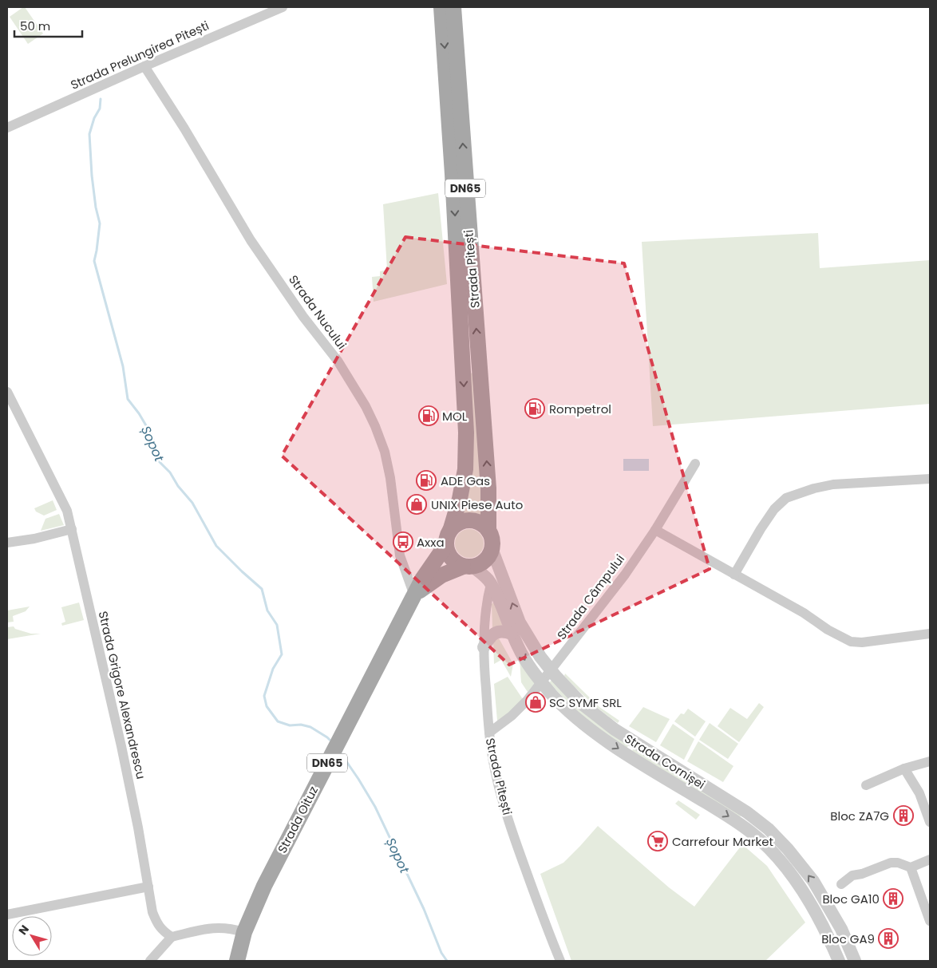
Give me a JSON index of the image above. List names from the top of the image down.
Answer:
{
  "streets": {
    "main road": ["DN65", "Strada Pitești", "Strada Oituz"],
    "street": [
      "Strada Prelungirea Pitești",
      "Strada Nucului",
      "Strada Câmpului",
      "Strada Grigore Alexandrescu",
      "Strada Cornișei"
    ]
  },
  "crossings": [
    ["Strada Prelungirea Pitești", "Strada Nucului"],
    ["Strada Pitești", "Strada Câmpului"],
    ["Strada Pitești", "Strada Cornișei"],
    ["Strada Pitești", "Strada Oituz"],
    ["Strada Nucului", "Strada Oituz"],
    ["Strada Câmpului", "Strada Cornișei"],
    ["Strada Cornișei", "Strada Oituz"]
  ],
  "water": ["Șopot"],
  "places": {
    "fuel station": ["Rompetrol", "MOL", "ADE Gas"],
    "shop": ["UNIX Piese Auto", "SC SYMF SRL"],
    "bus stop": ["Axxa"],
    "building": ["Bloc ZA7G", "Bloc GA10", "Bloc GA9"],
    "supermarket": ["Carrefour Market"]
  },
  "scale_bar": "50 m",
  "north": "top left"
}
